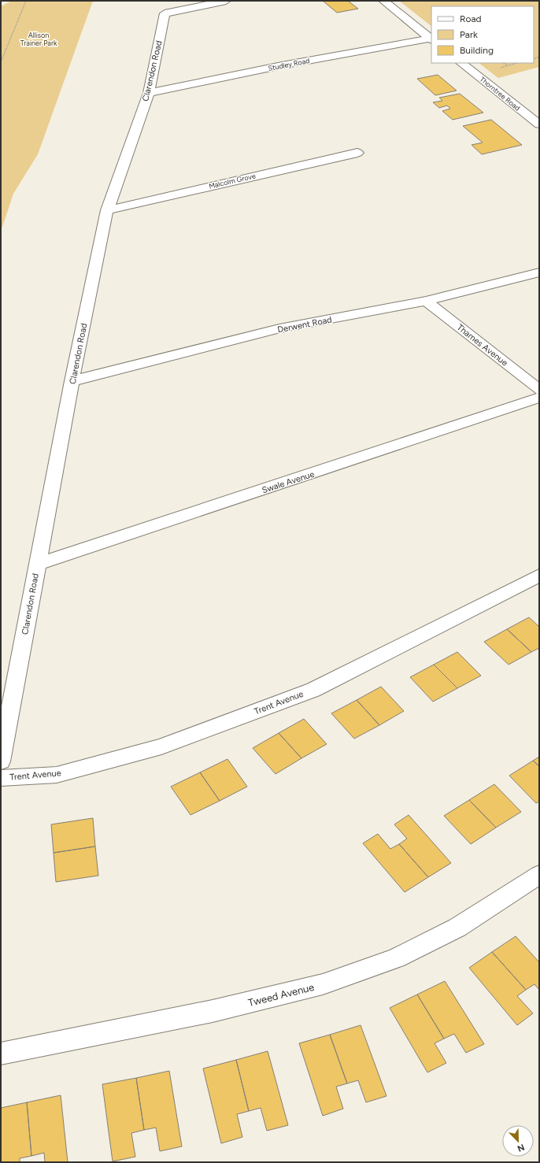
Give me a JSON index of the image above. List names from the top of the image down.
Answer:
{
  "streets": {
    "street": [
      "Studley Road",
      "Clarendon Road",
      "Thorntree Road",
      "Malcolm Grove",
      "Derwent Road",
      "Thames Avenue",
      "Swale Avenue",
      "Trent Avenue",
      "Tweed Avenue"
    ]
  },
  "crossings": [
    ["Studley Road", "Clarendon Road"],
    ["Clarendon Road", "Malcolm Grove"],
    ["Clarendon Road", "Derwent Road"],
    ["Clarendon Road", "Swale Avenue"],
    ["Derwent Road", "Thames Avenue"]
  ],
  "parks": ["Allison Trainer Park"],
  "legend": ["Road", "Park", "Building"],
  "north": "bottom right"
}
